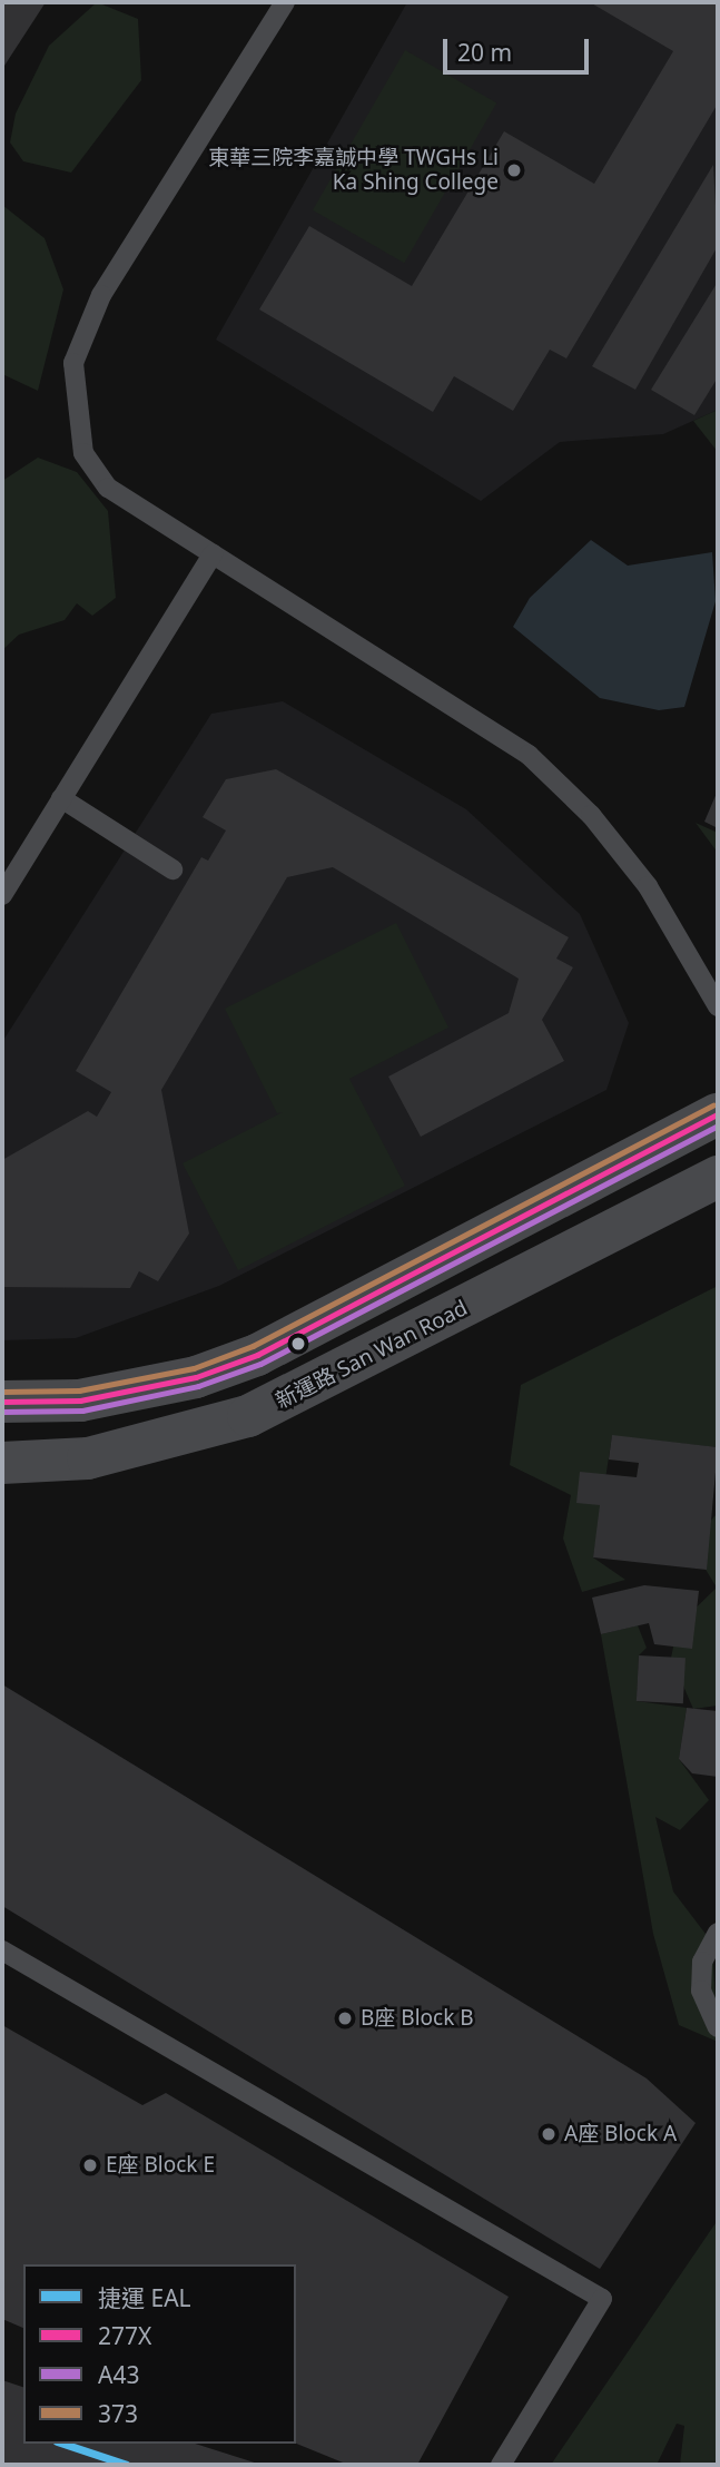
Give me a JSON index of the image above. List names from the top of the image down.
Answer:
{
  "streets": {
    "street": ["新運路 San Wan Road"]
  },
  "places": [
    "東華三院李嘉誠中學 TWGHs Li Ka Shing College",
    "B座 Block B",
    "A座 Block A",
    "E座 Block E"
  ],
  "lines": [
    "transit line 373",
    "transit line 277X",
    "transit line A43",
    "metro line EAL"
  ],
  "legend": [
    "捷運 EAL",
    "277X",
    "A43",
    "373"
  ],
  "scale_bar": "20 m"
}
